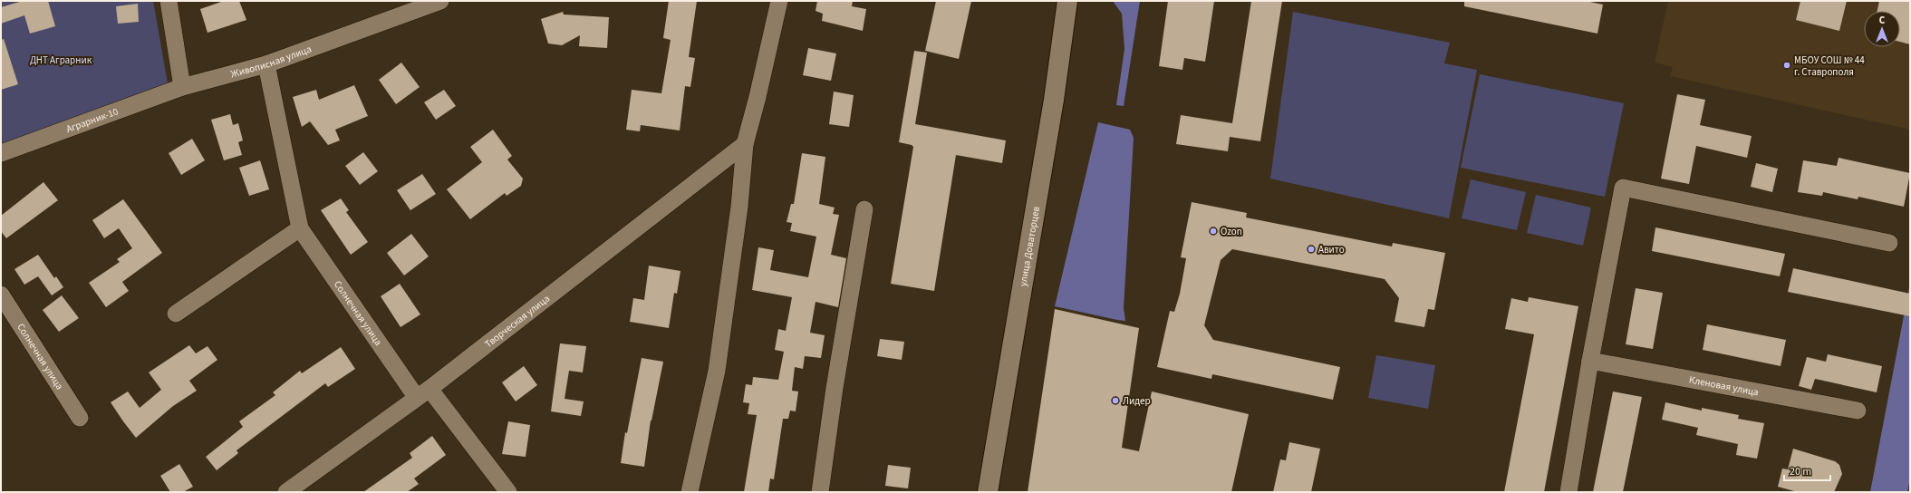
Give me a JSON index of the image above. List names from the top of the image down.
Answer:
{
  "streets": {
    "main road": ["улица Доваторцев"],
    "street": [
      "Живописная улица",
      "Аграрник-10",
      "Солнечная улица",
      "Творческая улица",
      "Кленовая улица"
    ]
  },
  "crossings": [
    ["Живописная улица", "Аграрник-10"],
    ["Живописная улица", "Солнечная улица"],
    ["Солнечная улица", "Творческая улица"]
  ],
  "parks": ["ДНТ Аграрник"],
  "places": [
    "МБОУ СОШ № 44 г. Ставрополя",
    "Ozon",
    "Авито",
    "Лидер"
  ],
  "scale_bar": "20 m",
  "north": "top"
}
